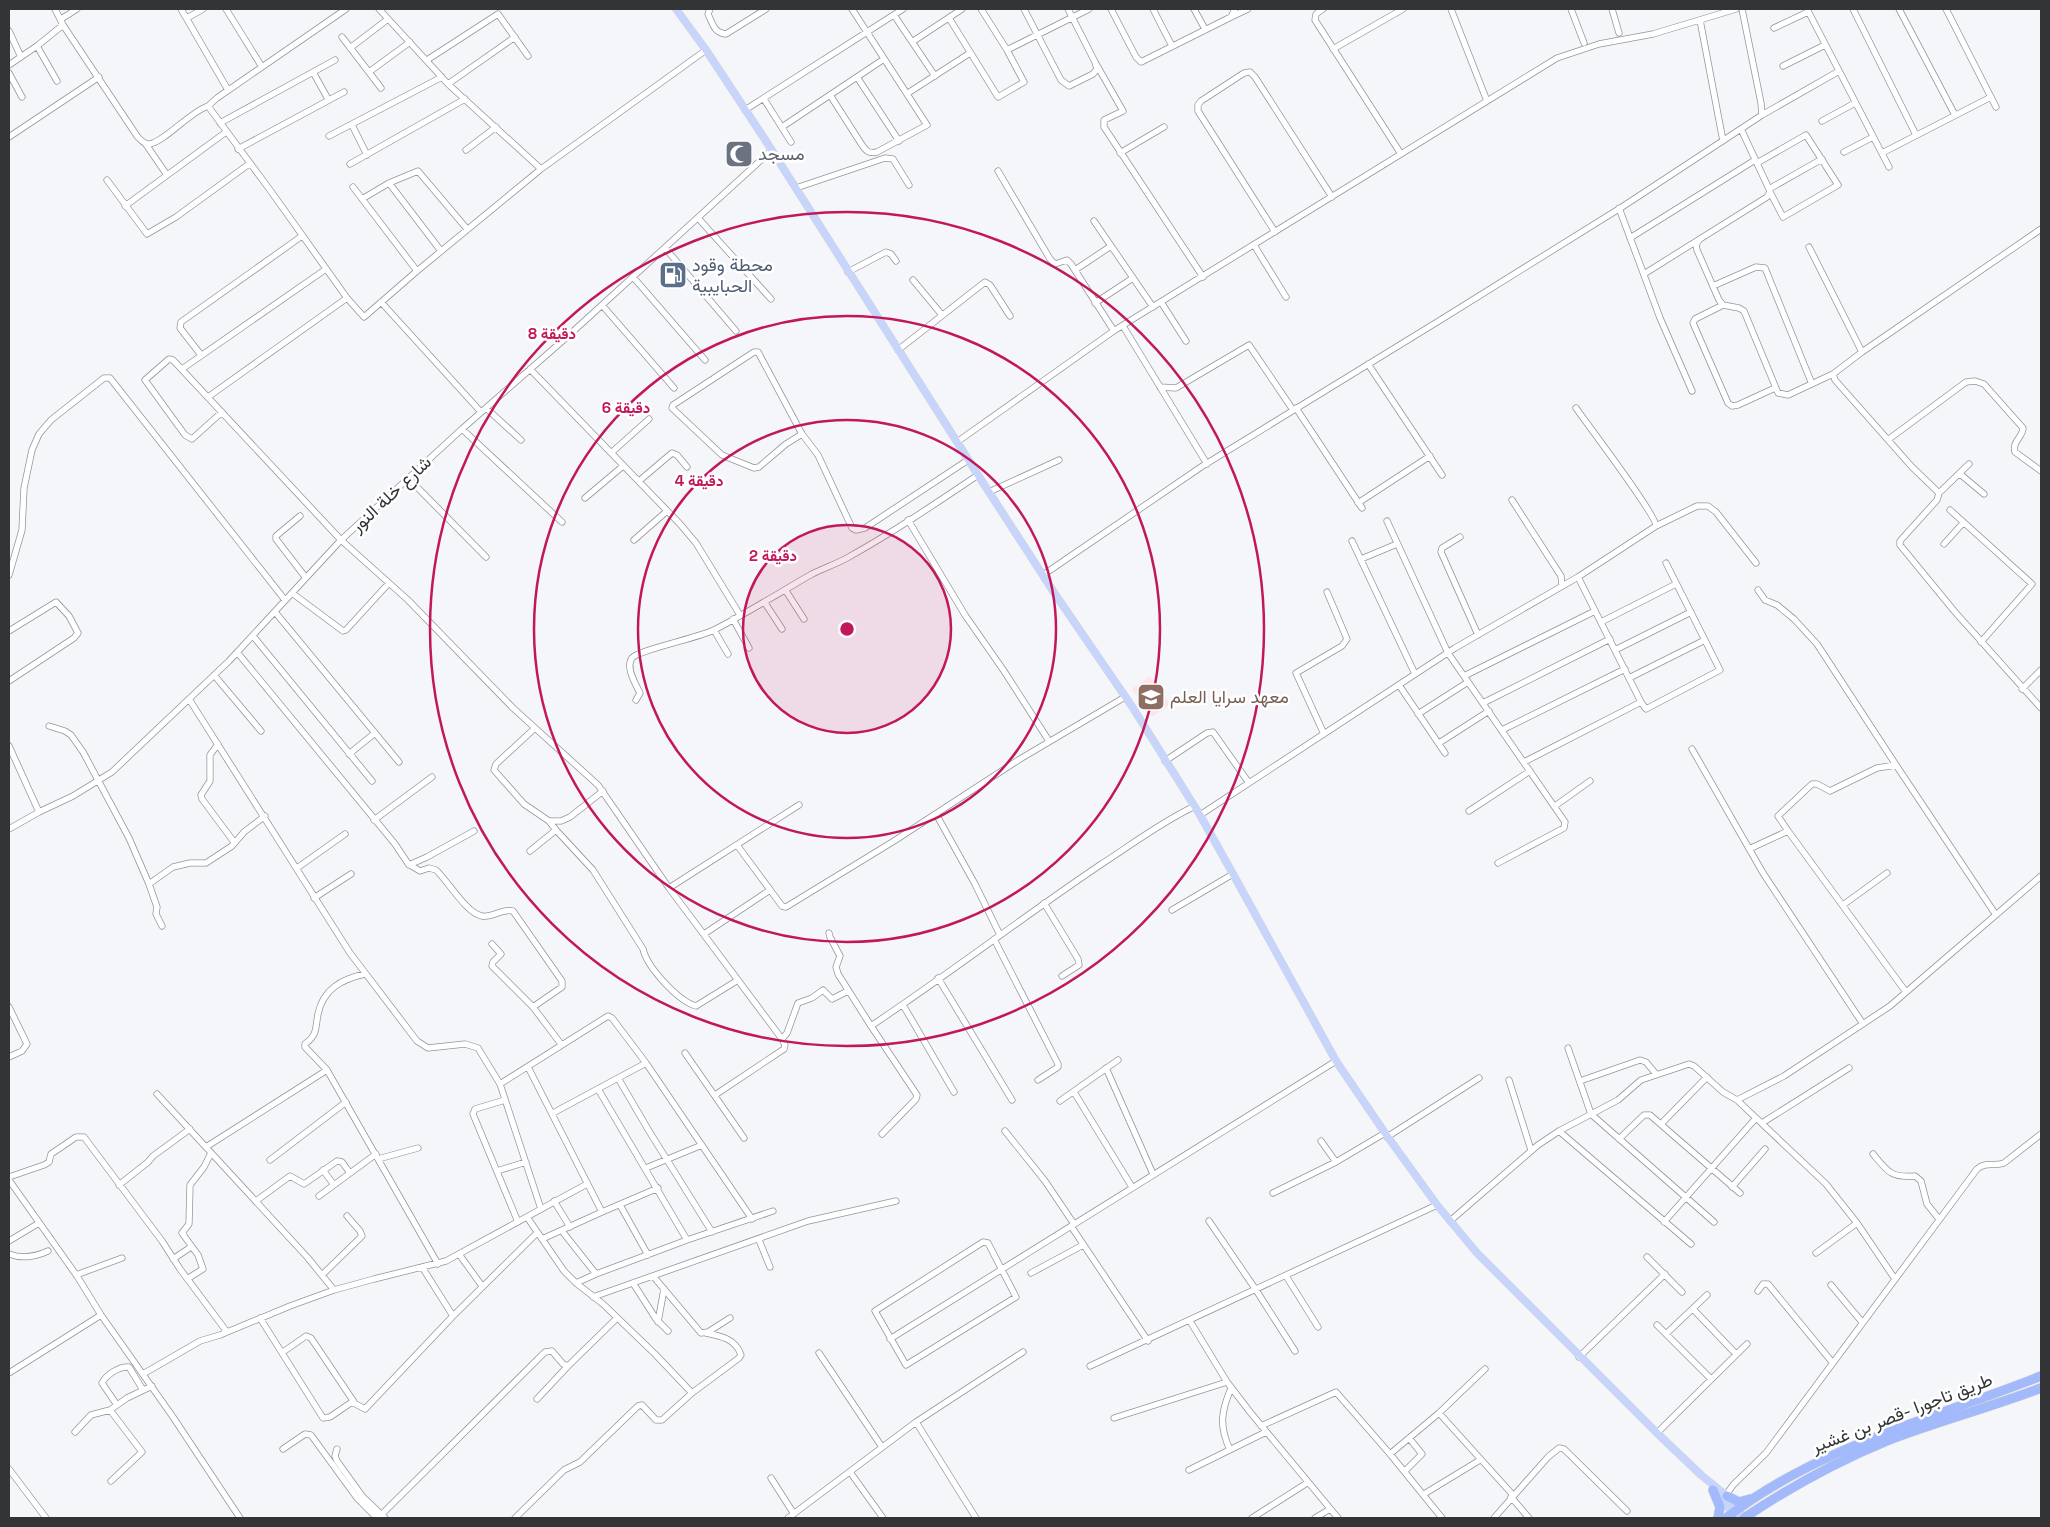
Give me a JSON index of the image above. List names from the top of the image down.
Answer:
{
  "streets": {
    "highway": ["طريق تاجورا -قصر بن غشير"],
    "street": ["شارع خلة النور"]
  },
  "places": {
    "mosque": ["مسجد"],
    "fuel station": ["محطة وقود الحبايبية"],
    "school or university": ["معهد سرايا العلم"]
  },
  "rings": [
    "8 دقيقة",
    "6 دقيقة",
    "4 دقيقة",
    "2 دقيقة"
  ]
}
